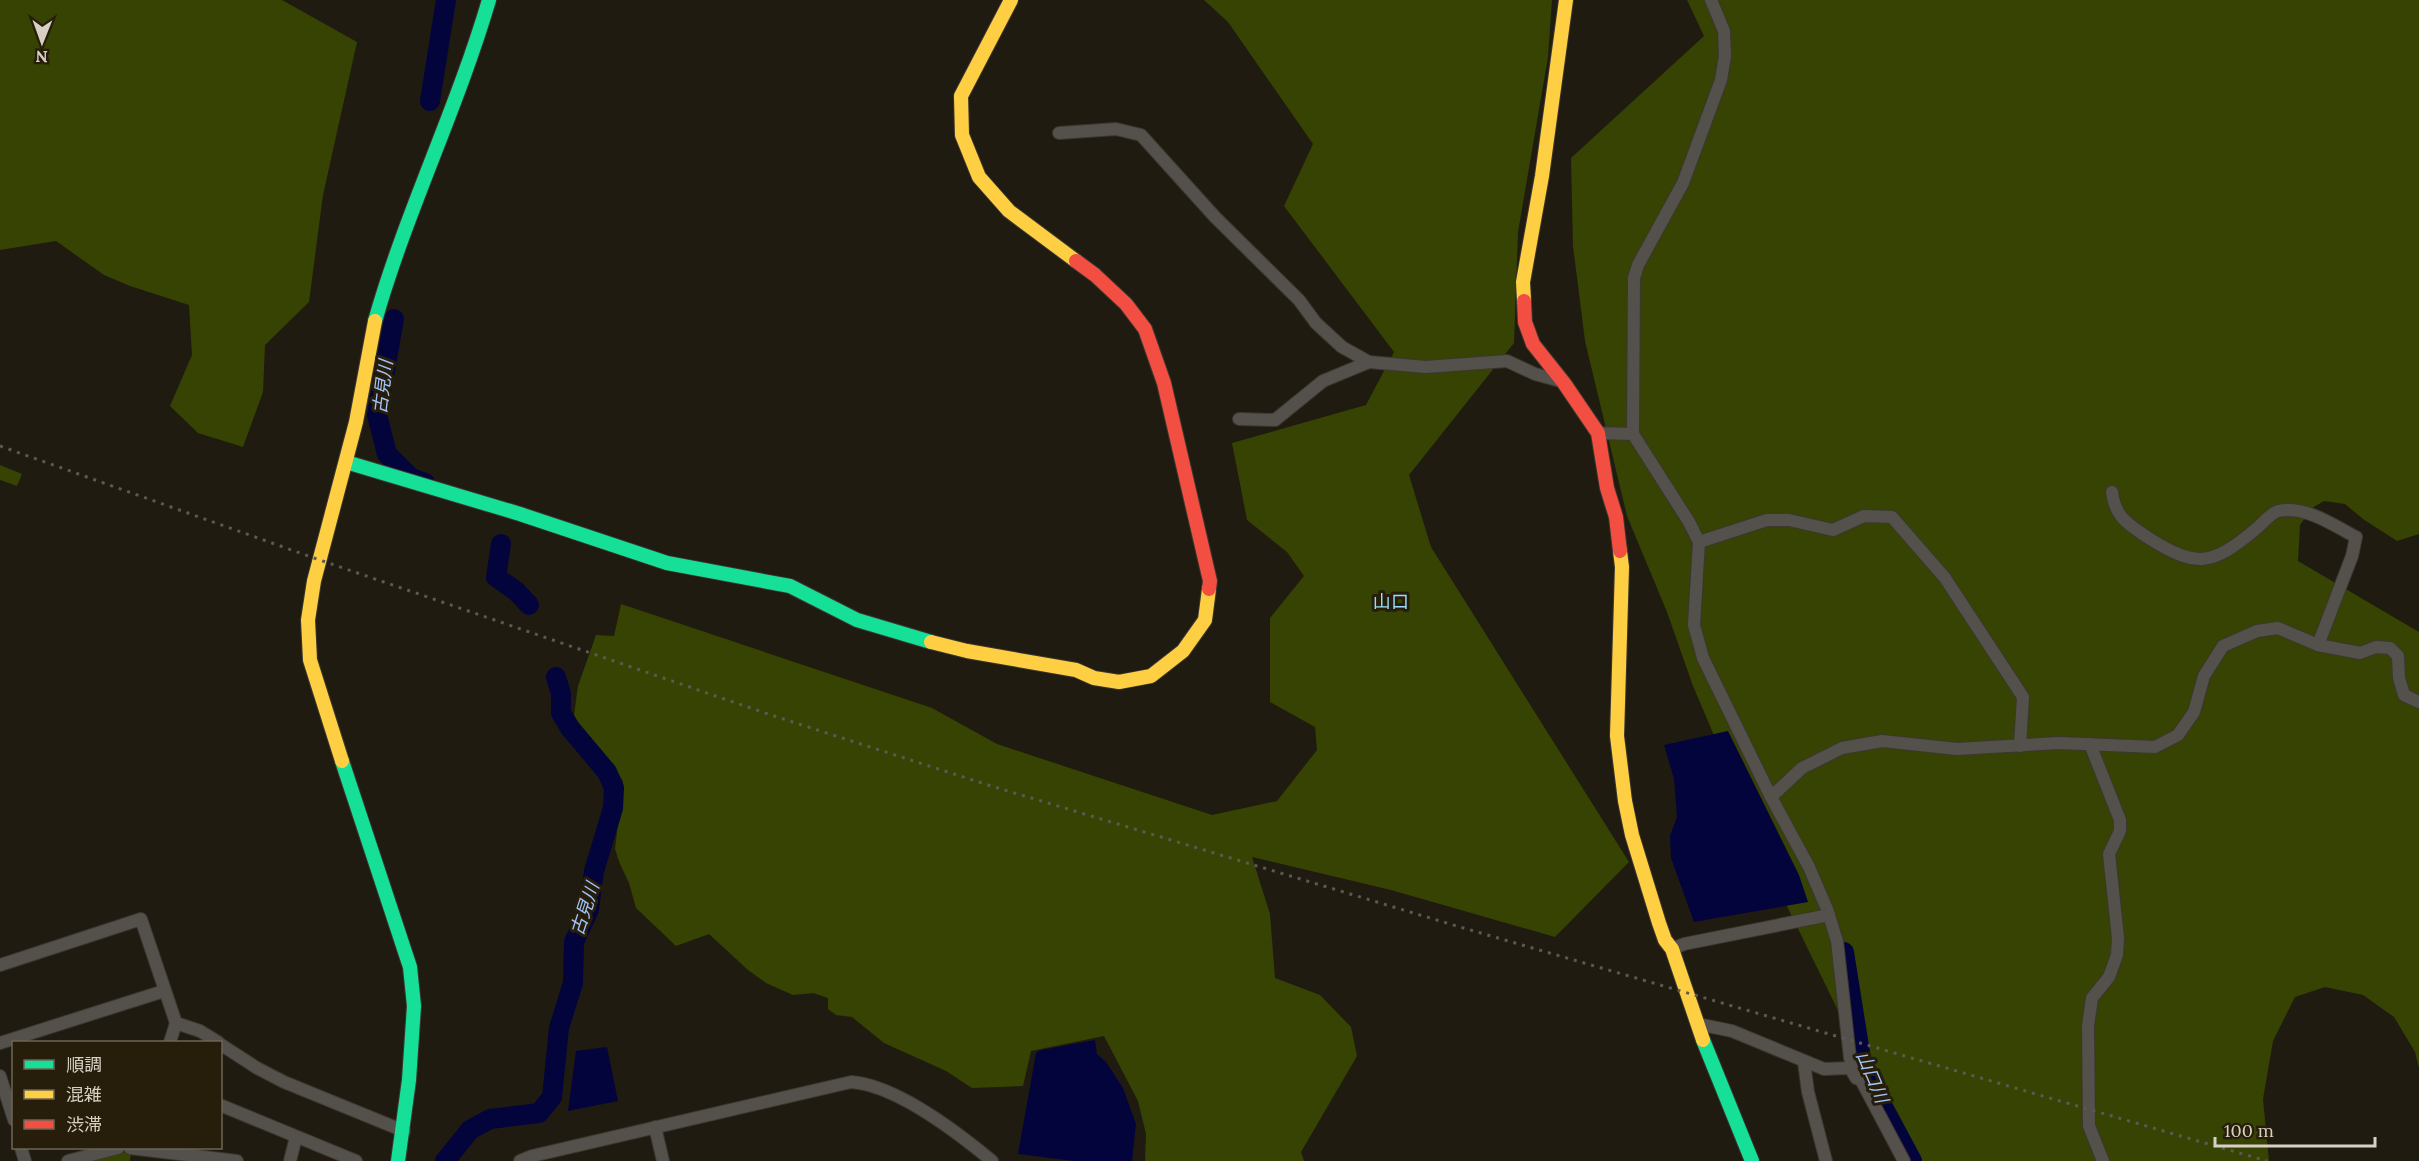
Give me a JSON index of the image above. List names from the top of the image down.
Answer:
{
  "districts": ["山口"],
  "water": ["古見川", "山口川"],
  "legend": ["順調", "混雑", "渋滞"],
  "scale_bar": "100 m",
  "north": "bottom"
}
